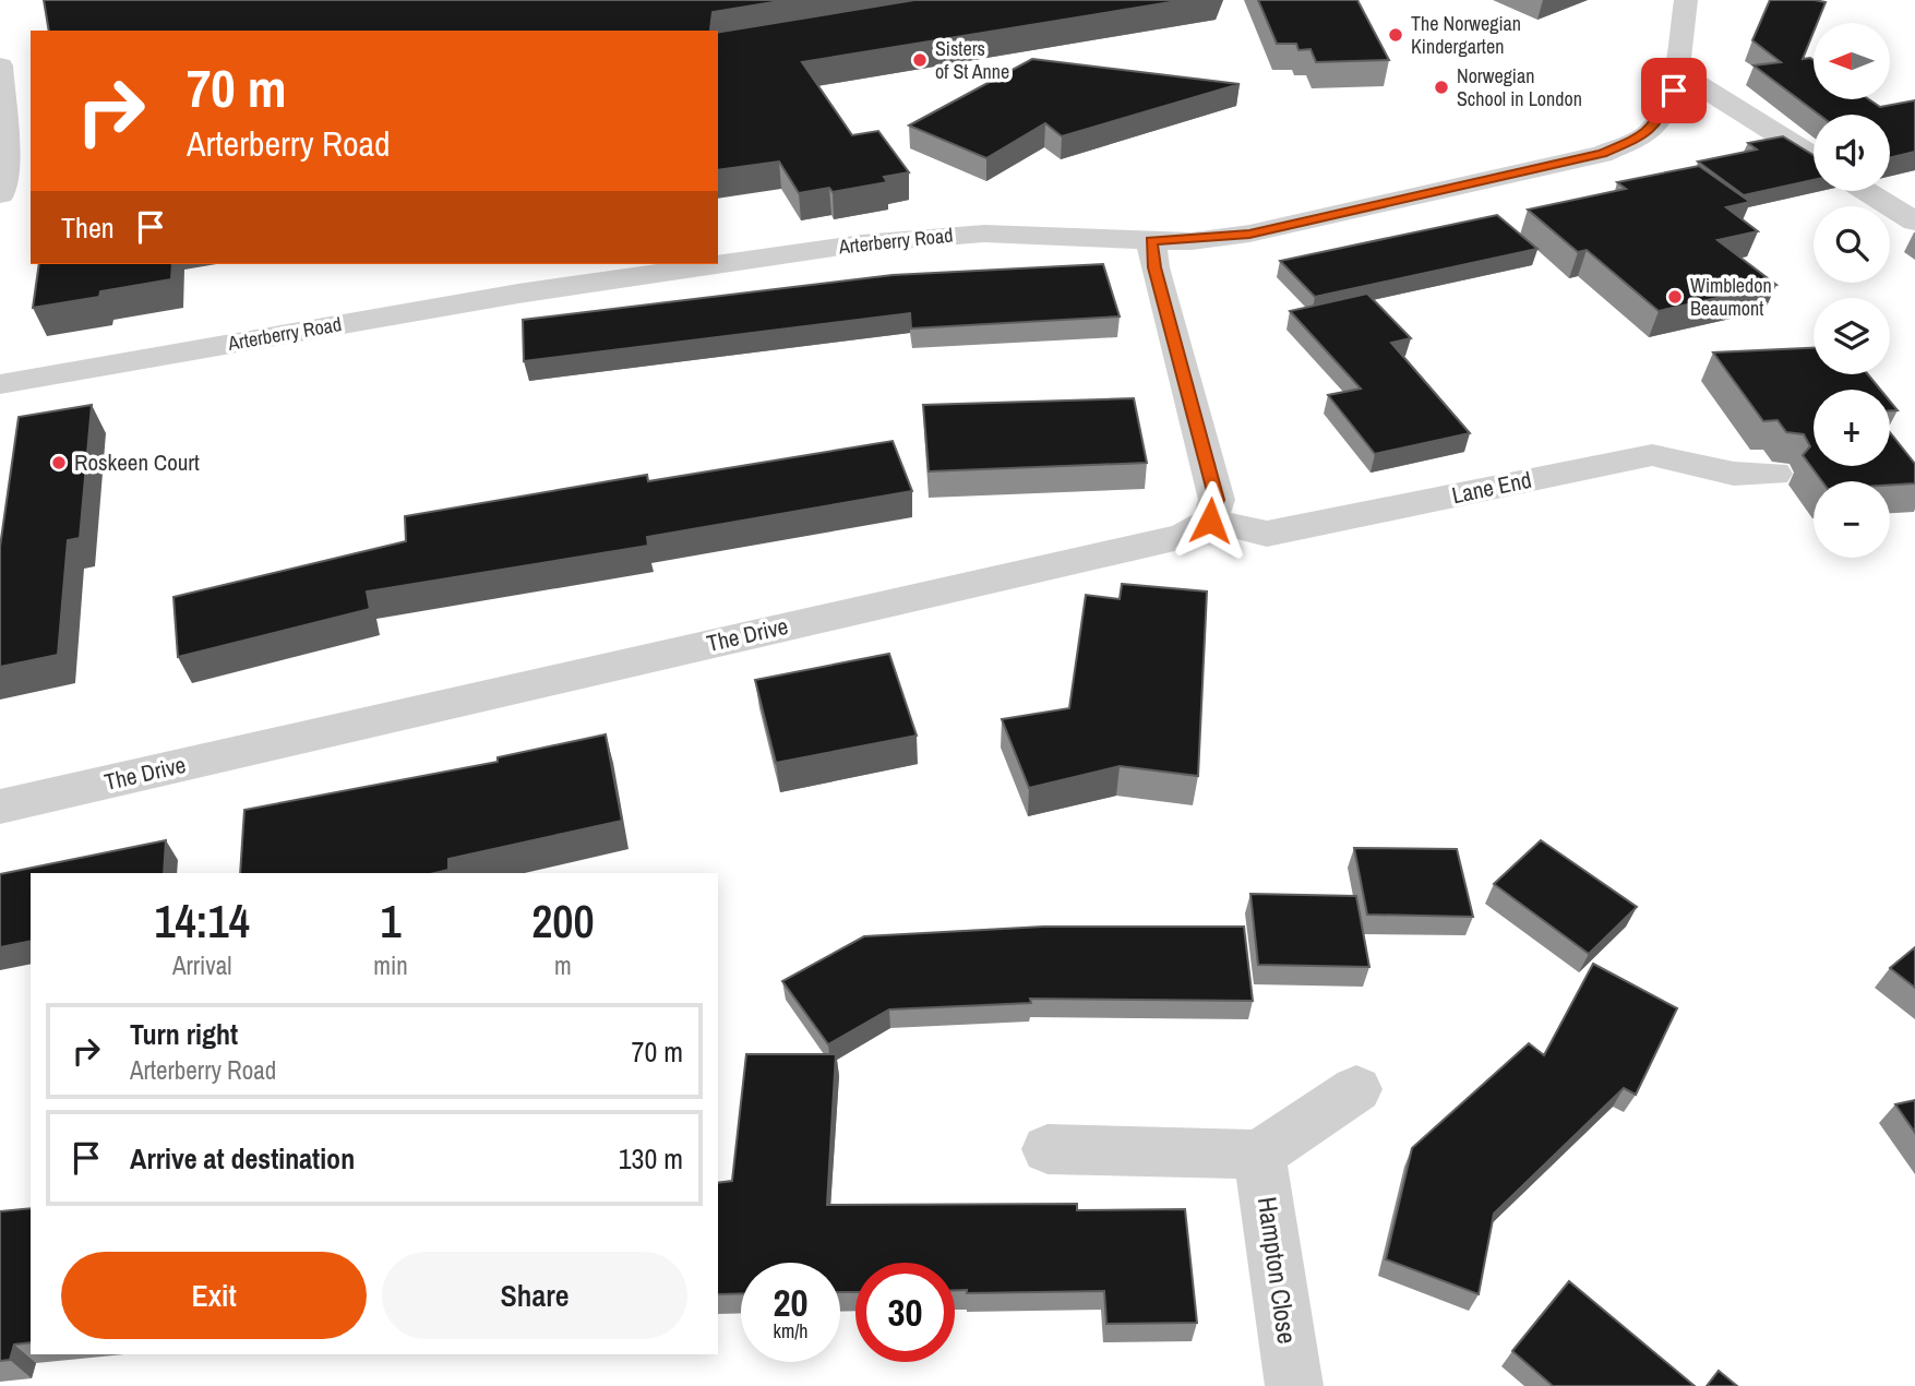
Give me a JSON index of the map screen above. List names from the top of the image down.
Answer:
{
  "streets": {
    "street": [
      "Arterberry Road",
      "Lane End",
      "The Drive",
      "Hampton Close"
    ]
  },
  "crossings": [
    ["Lane End", "The Drive"]
  ],
  "places": [
    "The Norwegian Kindergarten",
    "Sisters of St Anne",
    "Norwegian School in London",
    "Wimbledon Beaumont",
    "Roskeen Court"
  ],
  "north": "left",
  "page": {
    "map_buttons": ["+", "−"],
    "turn": ["70 m", "Arterberry Road"],
    "then": "Then",
    "eta": [
      "14:14",
      "Arrival",
      "1",
      "min",
      "200",
      "m"
    ],
    "list": [
      {
        "name": "Turn right",
        "note": "Arterberry Road",
        "value": "70 m"
      },
      {
        "name": "Arrive at destination",
        "value": "130 m"
      }
    ],
    "buttons": ["Exit", "Share"],
    "speed": "20 km/h",
    "limit": "30"
  }
}
